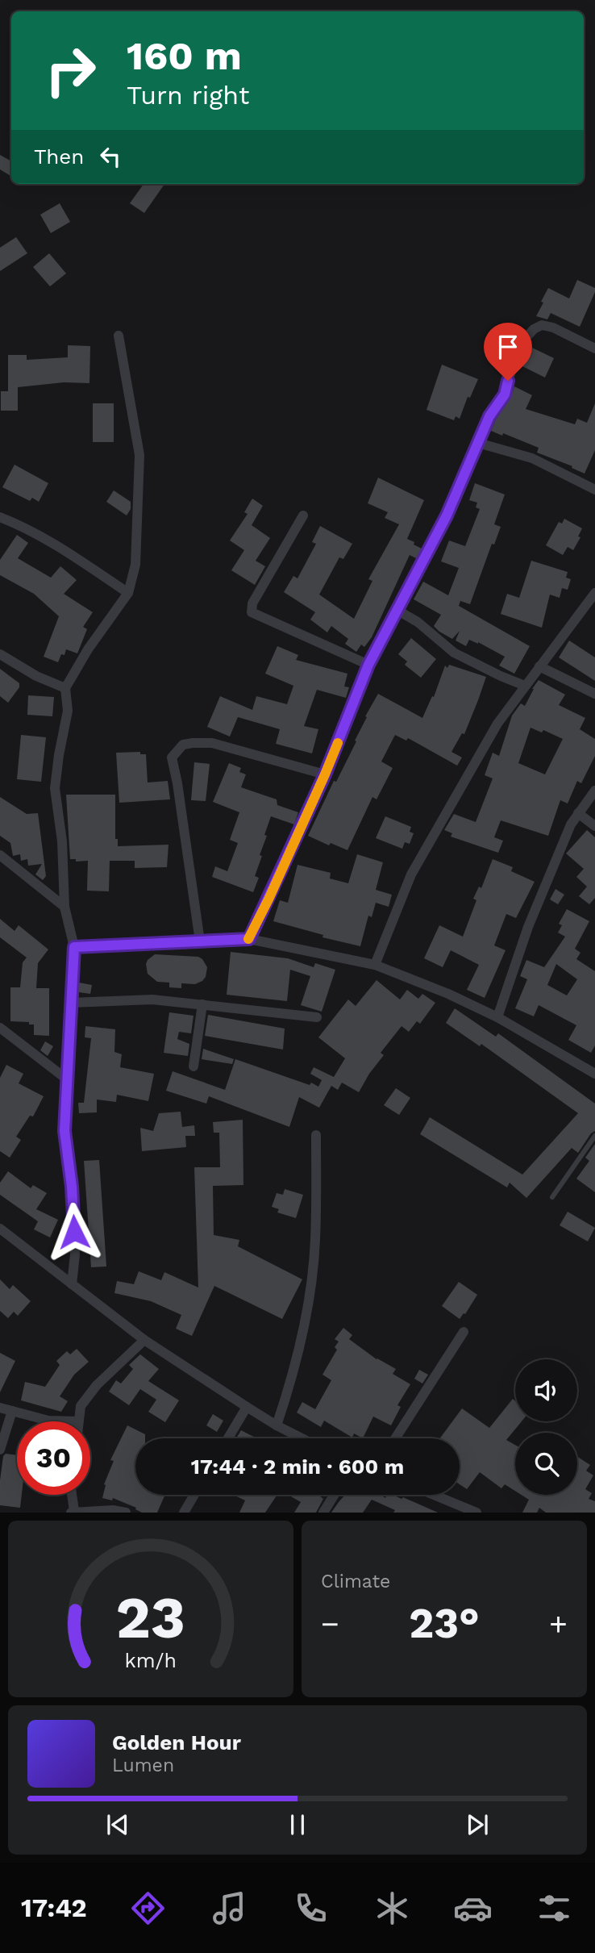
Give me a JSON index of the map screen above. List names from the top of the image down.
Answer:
{
  "page": {
    "turn": ["160 m", "Turn right"],
    "then": "Then",
    "limit": "30",
    "trip": "17:44 · 2 min · 600 m",
    "tile": "Climate",
    "heat": ["−", "23°", "+"],
    "song": ["Golden Hour", "Lumen"],
    "tabs": "17:42",
    "gauge": ["23", "km/h"]
  }
}
